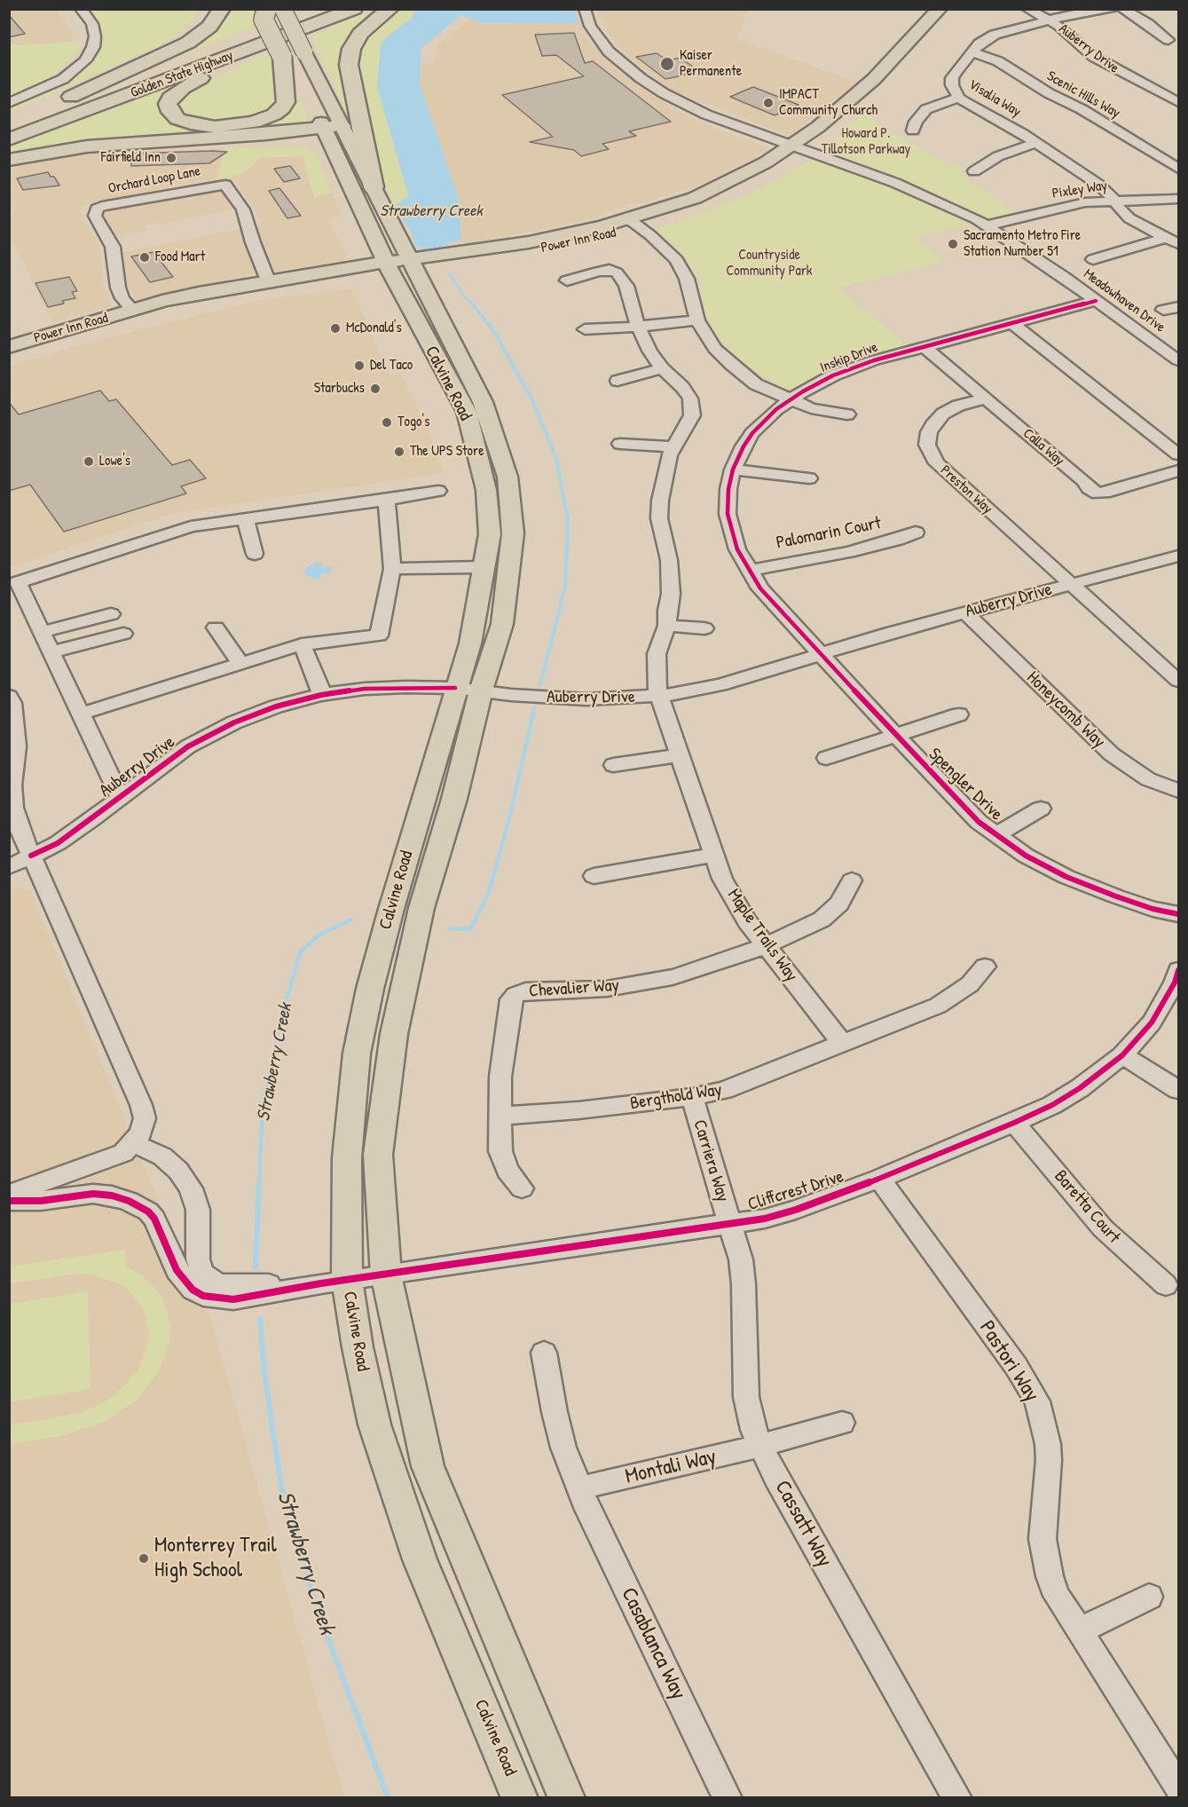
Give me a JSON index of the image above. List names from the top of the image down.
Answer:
{
  "streets": {
    "highway": ["Golden State Highway"],
    "main road": ["Power Inn Road", "Calvine Road"],
    "street": [
      "Auberry Drive",
      "Scenic Hills Way",
      "Visalia Way",
      "Orchard Loop Lane",
      "Pixley Way",
      "Meadowhaven Drive",
      "Inskip Drive",
      "Calla Way",
      "Preston Way",
      "Palomarin Court",
      "Honeycomb Way",
      "Spengler Drive",
      "Maple Trails Way",
      "Chevalier Way",
      "Bergthold Way",
      "Carriera Way",
      "Cliffcrest Drive",
      "Baretta Court",
      "Pastori Way",
      "Montali Way",
      "Cassatt Way",
      "Casablanca Way"
    ]
  },
  "crossings": [
    ["Auberry Drive", "Visalia Way"],
    ["Auberry Drive", "Inskip Drive"],
    ["Auberry Drive", "Calvine Road"],
    ["Auberry Drive", "Preston Way"],
    ["Auberry Drive", "Honeycomb Way"],
    ["Auberry Drive", "Spengler Drive"],
    ["Auberry Drive", "Maple Trails Way"],
    ["Scenic Hills Way", "Visalia Way"],
    ["Visalia Way", "Pixley Way"],
    ["Orchard Loop Lane", "Power Inn Road"],
    ["Pixley Way", "Meadowhaven Drive"],
    ["Power Inn Road", "Meadowhaven Drive"],
    ["Power Inn Road", "Calvine Road"],
    ["Meadowhaven Drive", "Inskip Drive"],
    ["Inskip Drive", "Calla Way"],
    ["Inskip Drive", "Palomarin Court"],
    ["Inskip Drive", "Spengler Drive"],
    ["Calvine Road", "Cliffcrest Drive"],
    ["Calla Way", "Preston Way"],
    ["Maple Trails Way", "Chevalier Way"],
    ["Maple Trails Way", "Bergthold Way"],
    ["Chevalier Way", "Bergthold Way"],
    ["Bergthold Way", "Carriera Way"],
    ["Carriera Way", "Cliffcrest Drive"],
    ["Carriera Way", "Cassatt Way"],
    ["Cliffcrest Drive", "Baretta Court"],
    ["Cliffcrest Drive", "Pastori Way"],
    ["Cliffcrest Drive", "Cassatt Way"],
    ["Montali Way", "Cassatt Way"],
    ["Montali Way", "Casablanca Way"]
  ],
  "water": ["Strawberry Creek"],
  "parks": ["Howard P. Tillotson Parkway", "Countryside Community Park"],
  "places": [
    "Kaiser Permanente",
    "IMPACT Community Church",
    "Fairfield Inn",
    "Sacramento Metro Fire Station Number 51",
    "Food Mart",
    "McDonald's",
    "Del Taco",
    "Starbucks",
    "Togo's",
    "The UPS Store",
    "Lowe's",
    "Monterrey Trail High School"
  ]
}
